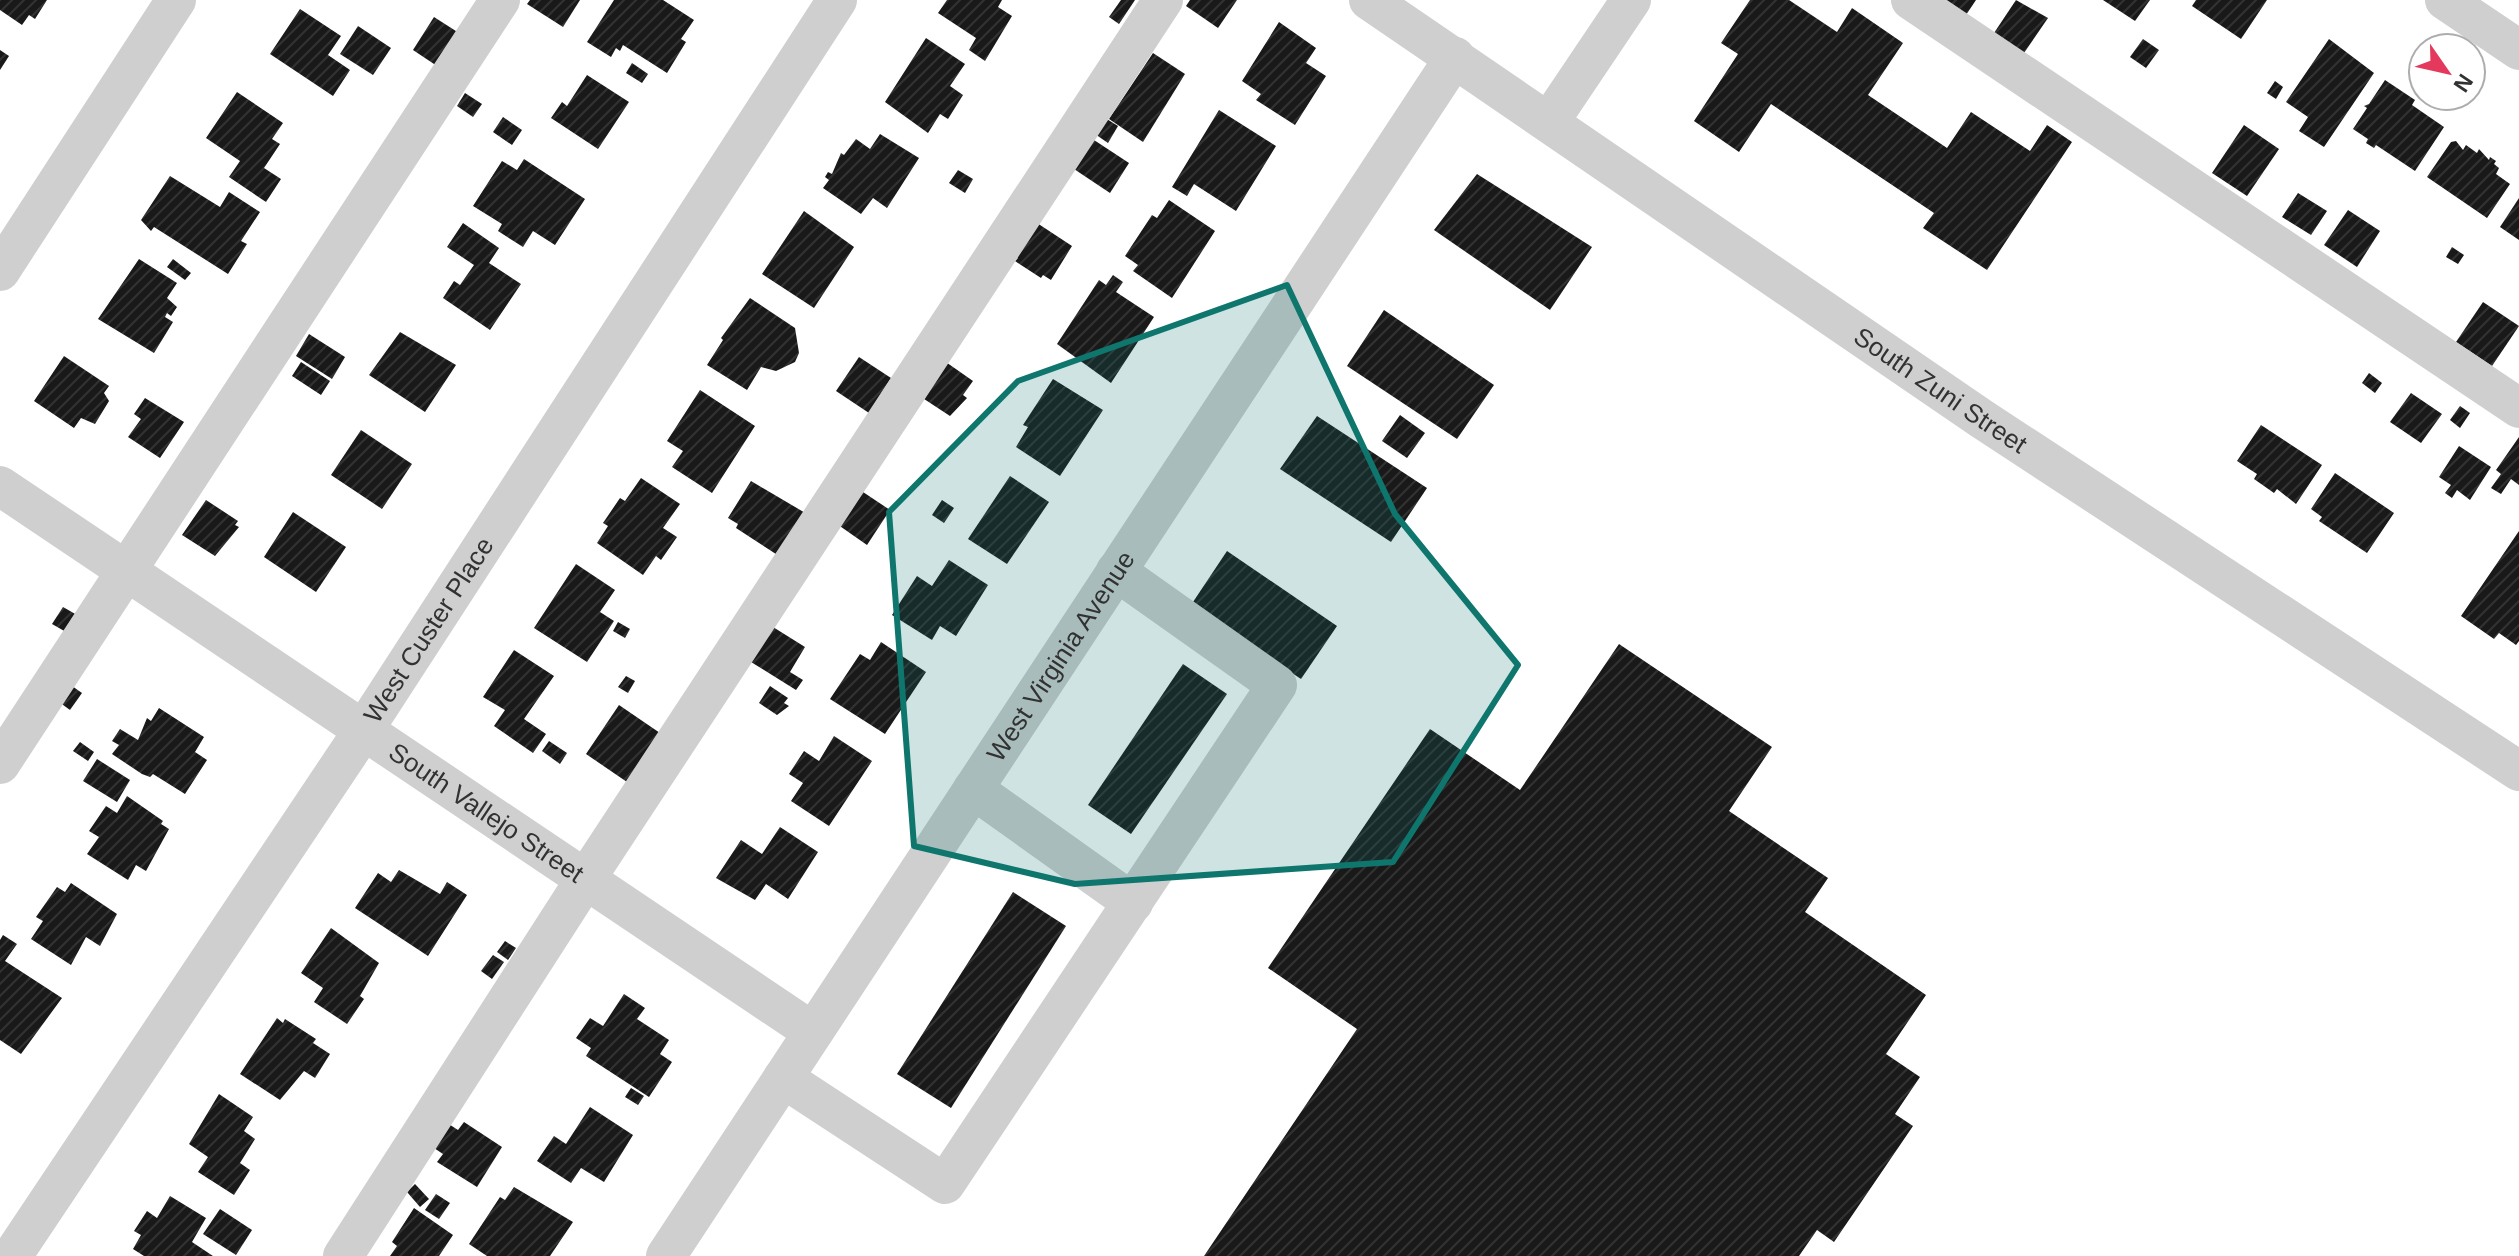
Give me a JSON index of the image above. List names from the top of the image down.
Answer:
{
  "streets": {
    "street": [
      "South Zuni Street",
      "West Custer Place",
      "West Virginia Avenue",
      "South Vallejo Street"
    ]
  },
  "crossings": [
    ["South Zuni Street", "West Virginia Avenue"],
    ["West Custer Place", "South Vallejo Street"],
    ["West Virginia Avenue", "South Vallejo Street"]
  ],
  "north": "bottom right"
}
